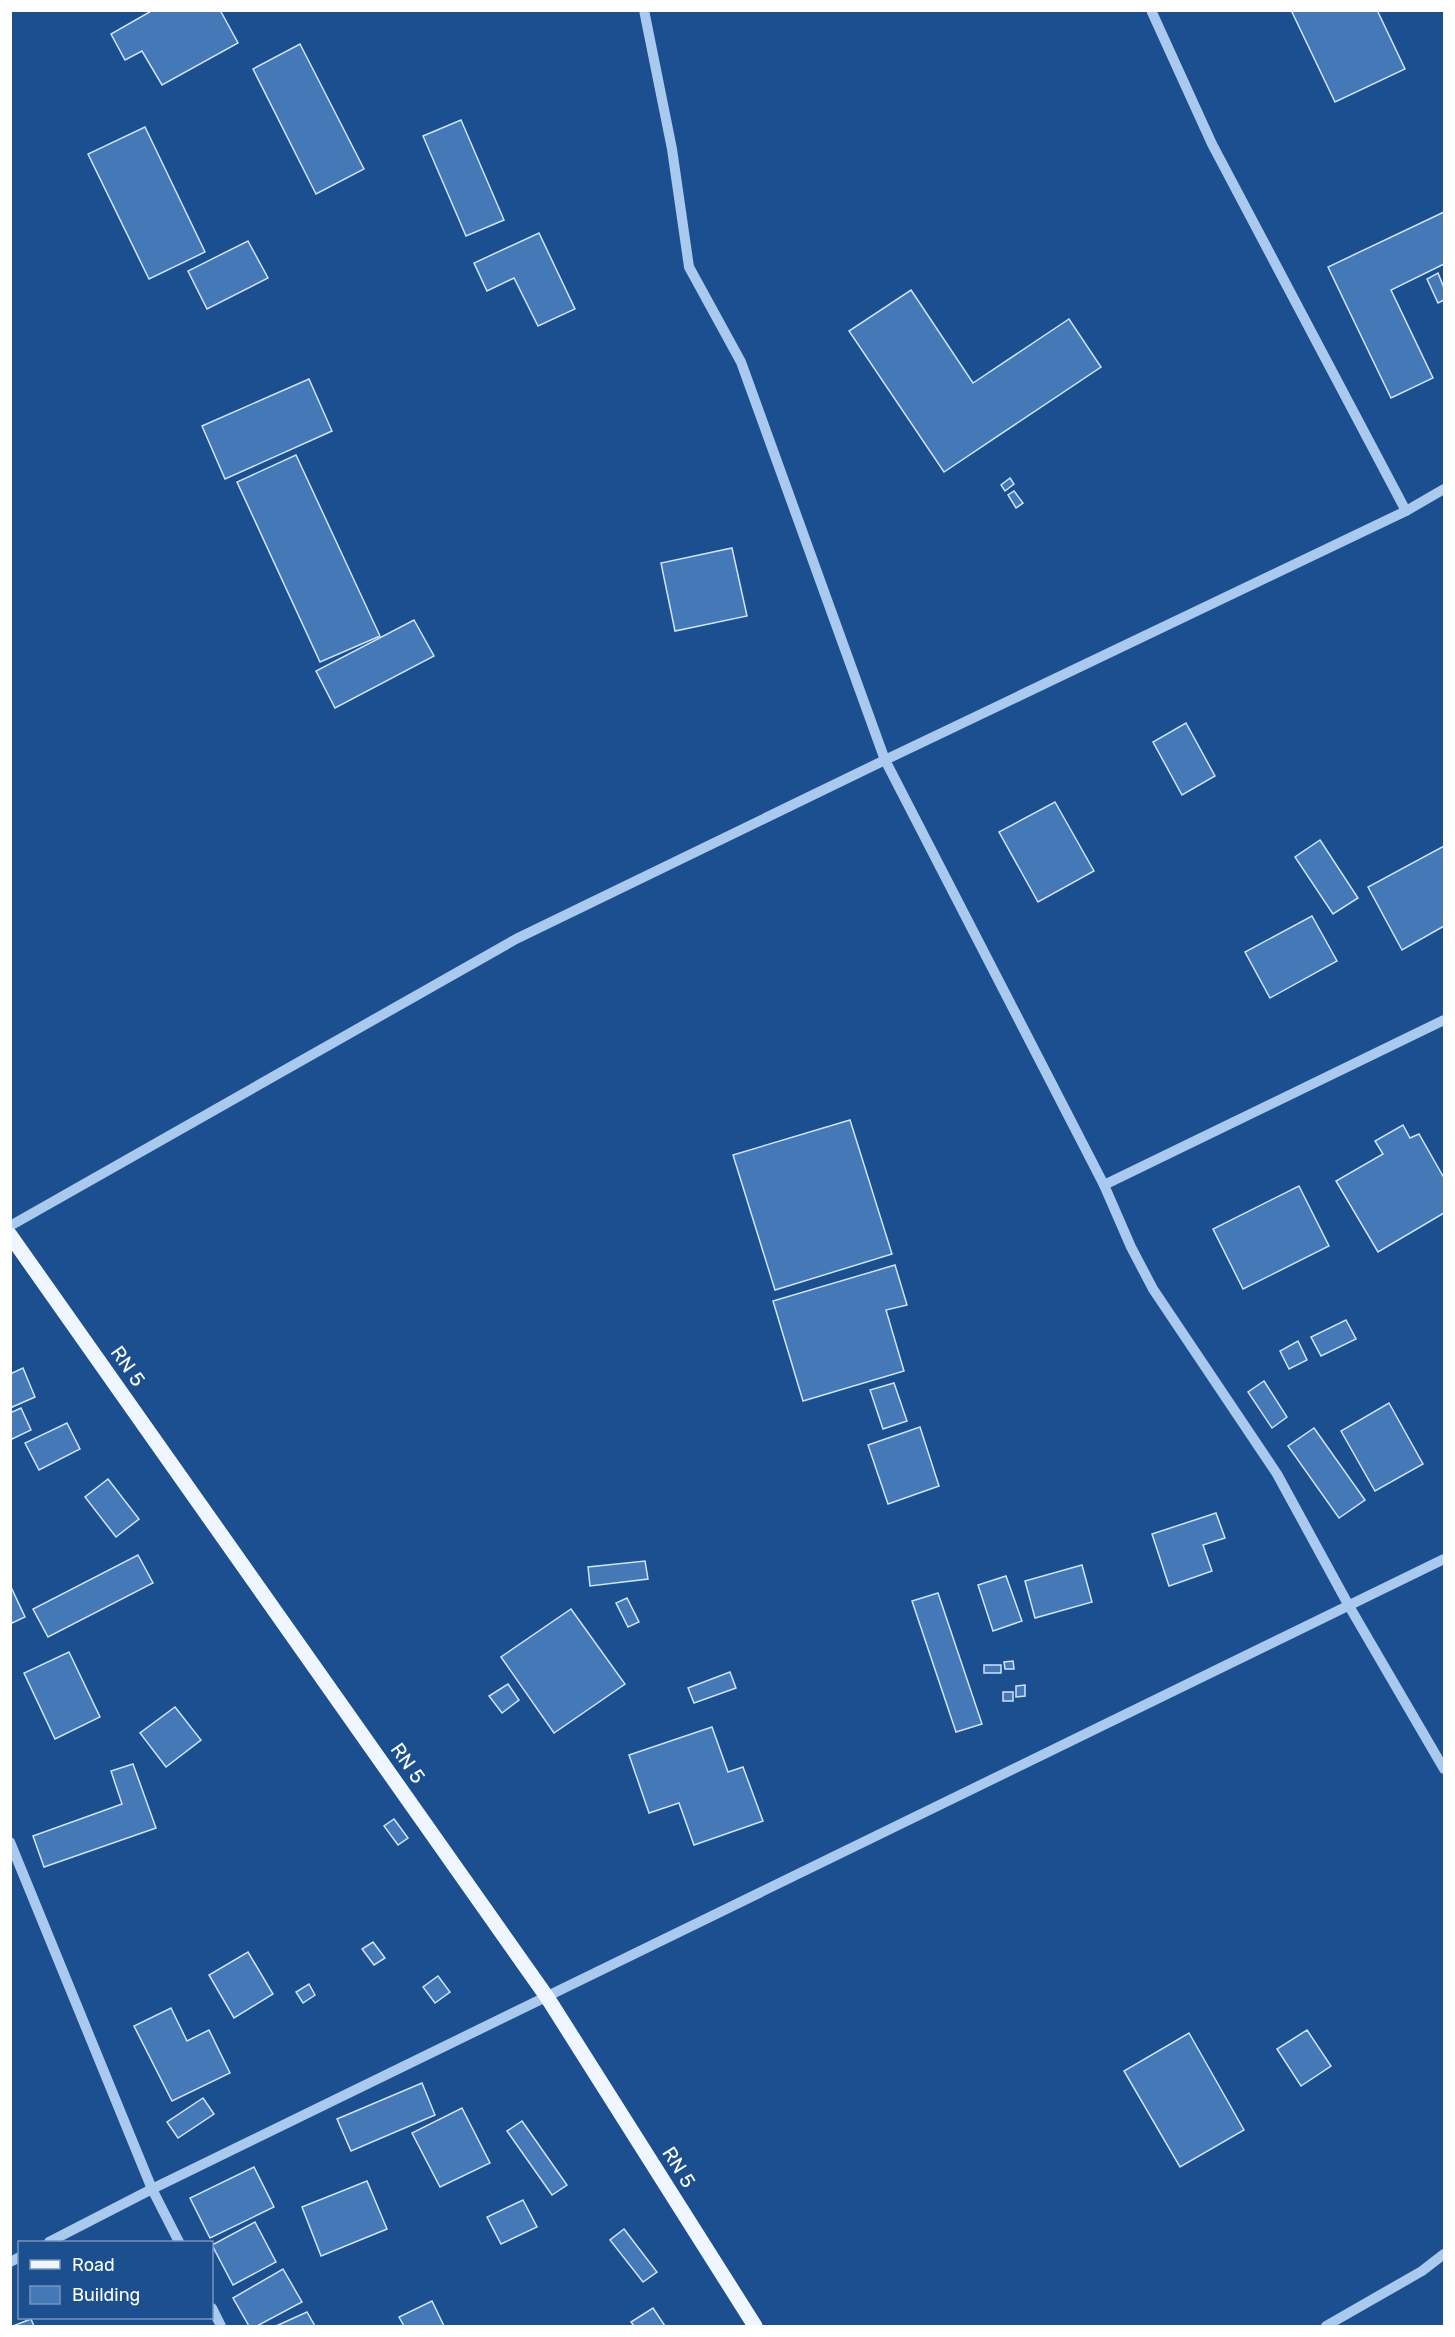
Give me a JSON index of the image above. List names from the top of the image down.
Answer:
{
  "streets": {
    "main road": ["RN 5"]
  },
  "legend": ["Road", "Building"]
}
